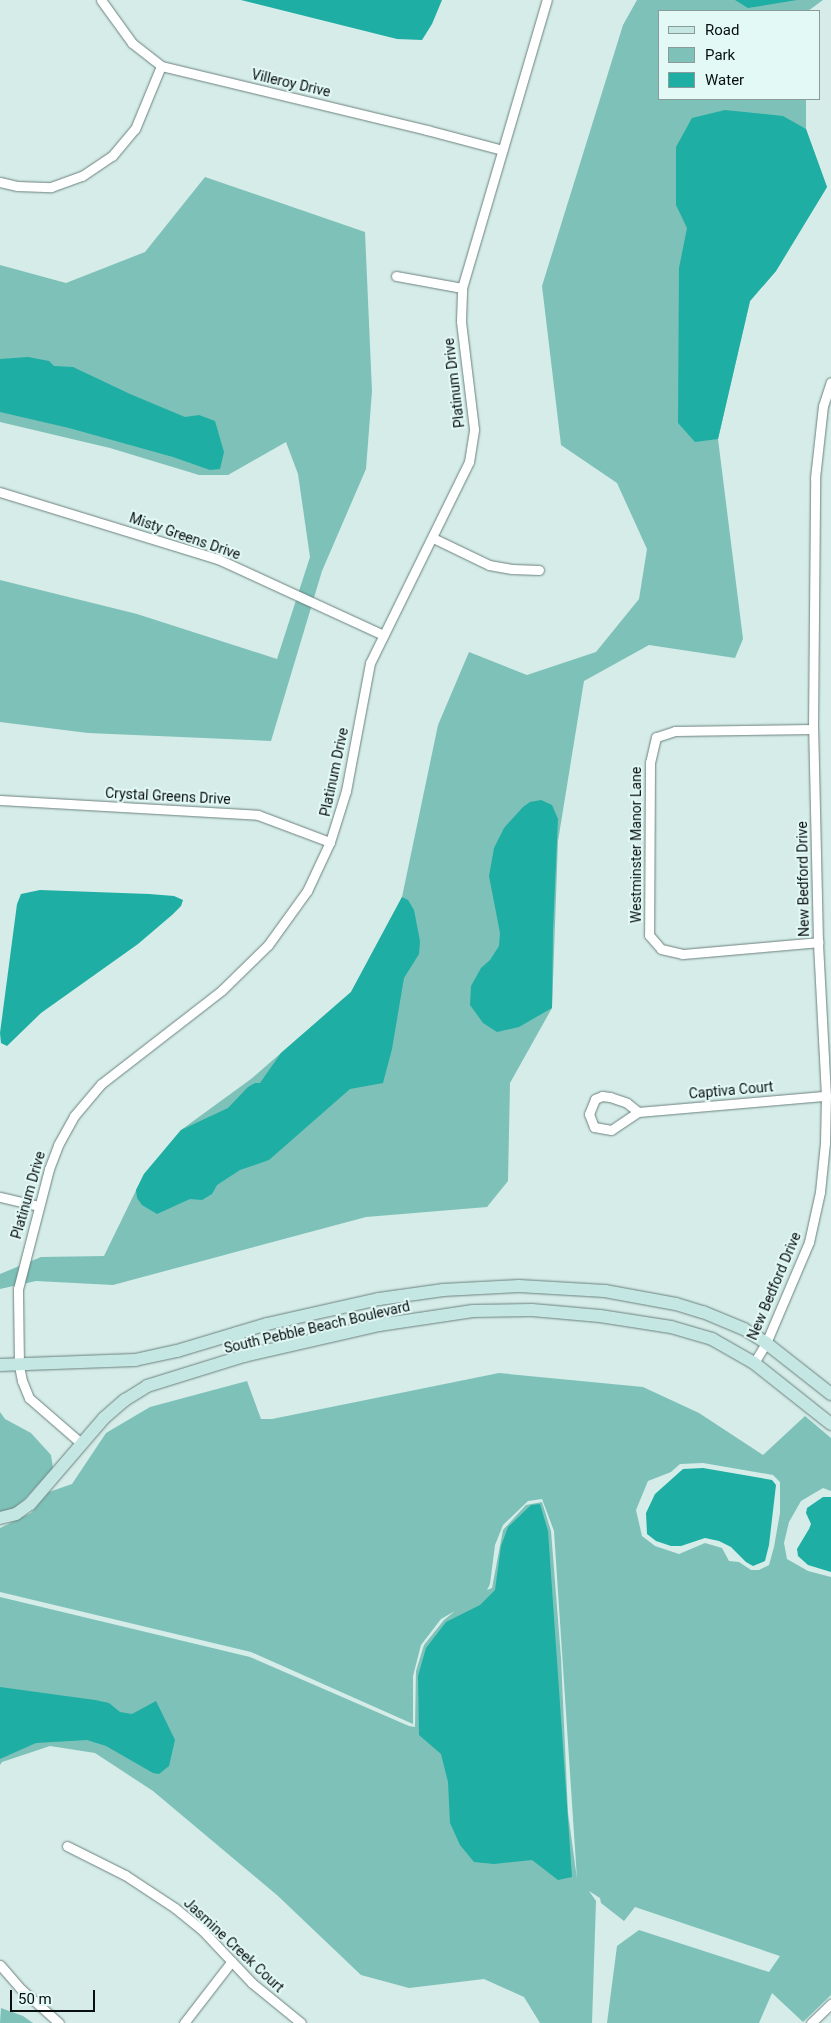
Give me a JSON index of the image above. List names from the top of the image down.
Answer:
{
  "streets": {
    "street": [
      "Villeroy Drive",
      "Platinum Drive",
      "Misty Greens Drive",
      "Crystal Greens Drive",
      "Westminster Manor Lane",
      "New Bedford Drive",
      "Captiva Court",
      "South Pebble Beach Boulevard",
      "Jasmine Creek Court"
    ]
  },
  "crossings": [
    ["Villeroy Drive", "Platinum Drive"],
    ["Platinum Drive", "Misty Greens Drive"],
    ["Platinum Drive", "Crystal Greens Drive"],
    ["Platinum Drive", "South Pebble Beach Boulevard"],
    ["Westminster Manor Lane", "New Bedford Drive"],
    ["New Bedford Drive", "Captiva Court"],
    ["New Bedford Drive", "South Pebble Beach Boulevard"]
  ],
  "legend": ["Road", "Park", "Water"],
  "scale_bar": "50 m"
}
